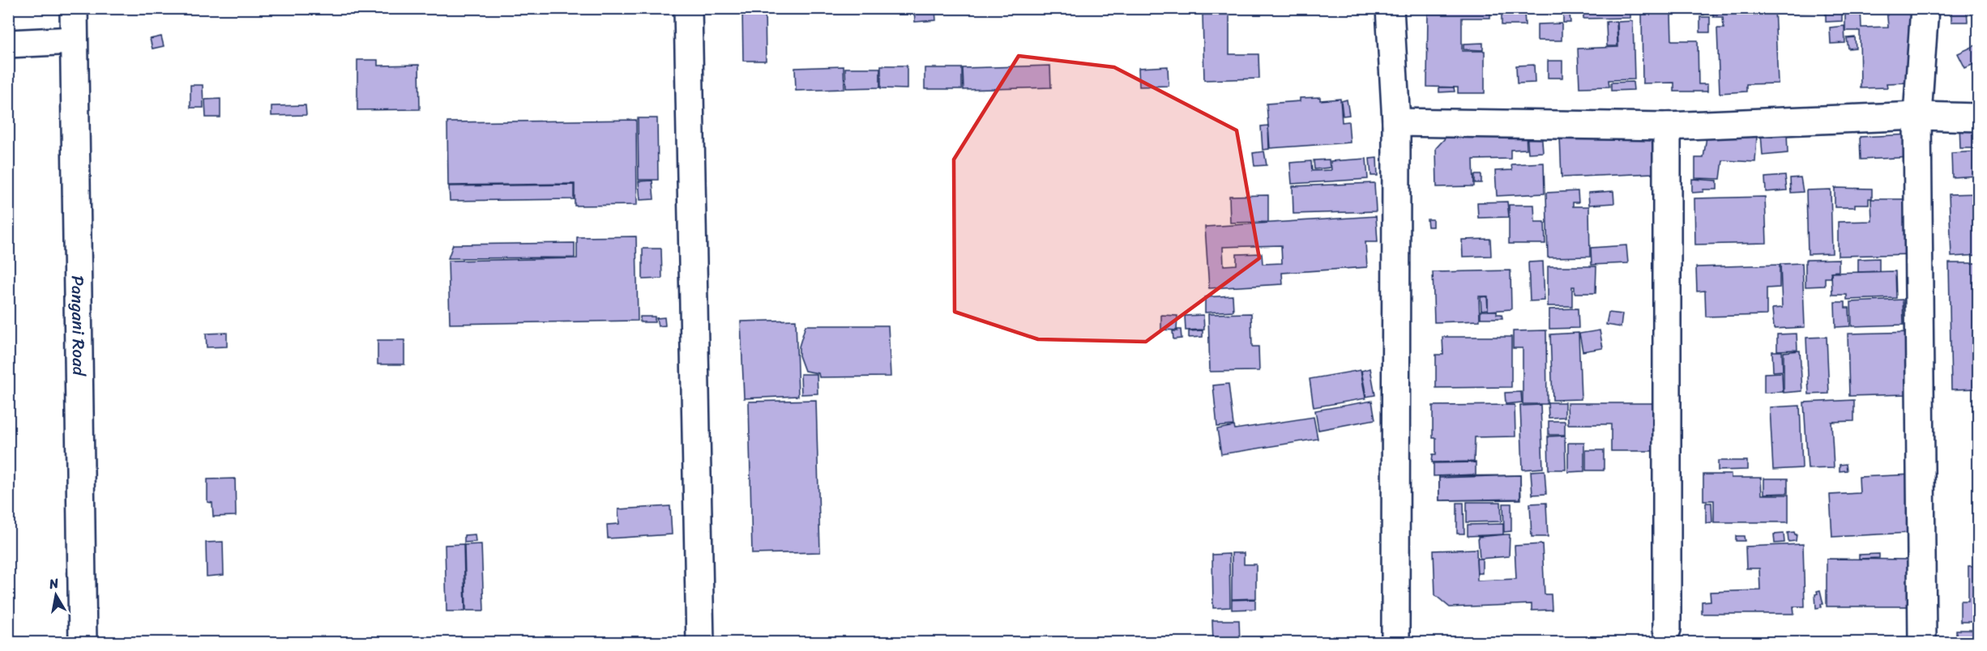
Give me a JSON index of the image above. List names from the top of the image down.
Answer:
{
  "streets": {
    "street": ["Pangani Road"]
  },
  "north": "top"
}
